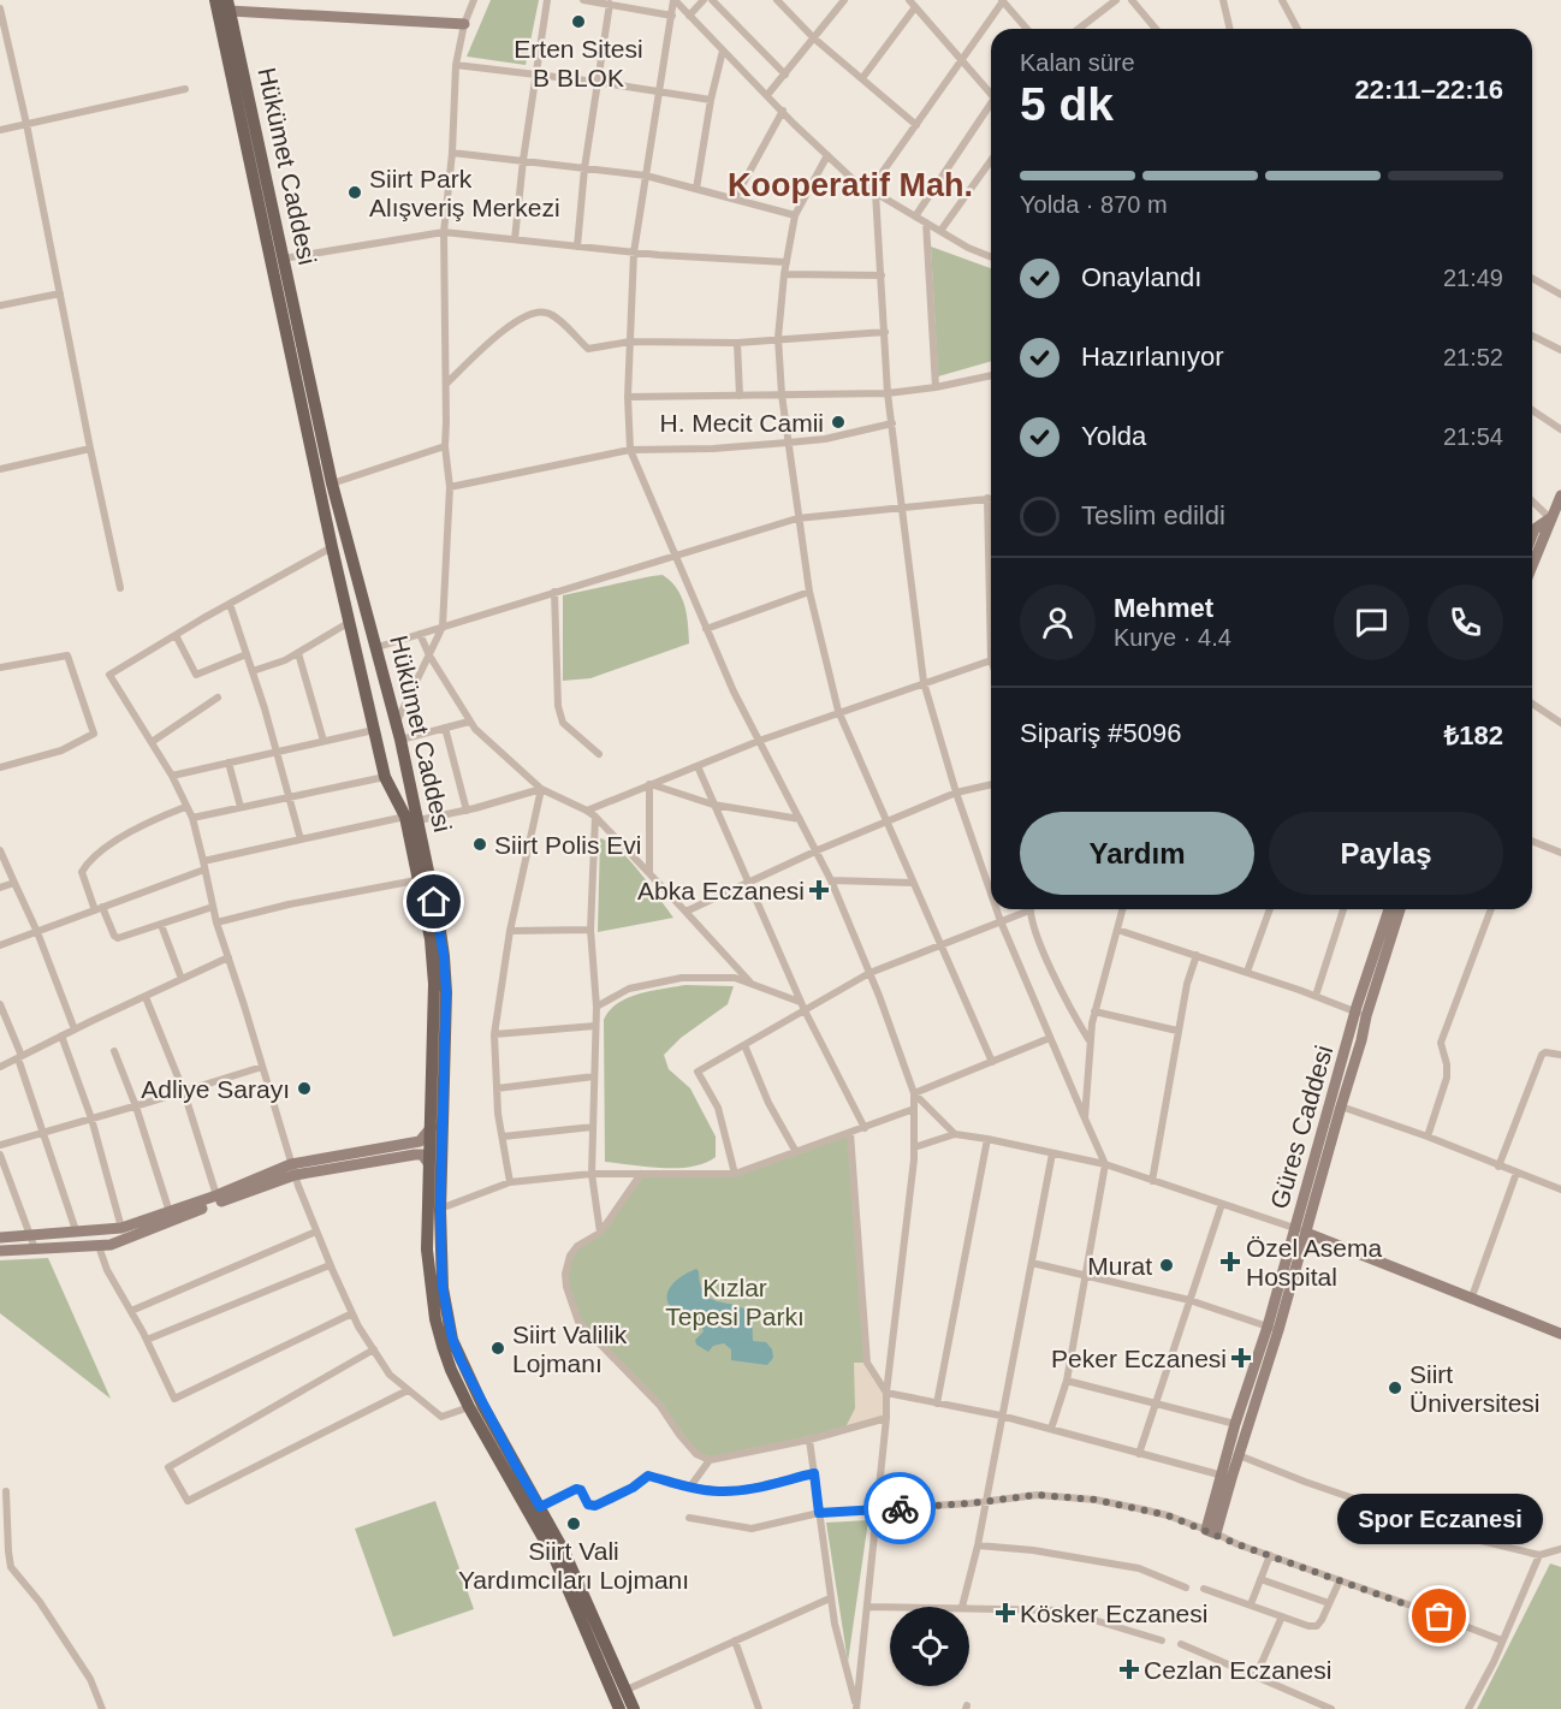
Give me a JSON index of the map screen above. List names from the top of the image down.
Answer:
{
  "streets": {
    "main road": ["Hükümet Caddesi"],
    "street": ["Güres Caddesi"]
  },
  "districts": ["Kooperatif Mah."],
  "parks": ["Kızlar Tepesi Parkı"],
  "places": {
    "other": [
      "Erten Sitesi B BLOK",
      "Siirt Park Alışveriş Merkezi",
      "H. Mecit Camii",
      "Siirt Polis Evi",
      "Adliye Sarayı",
      "Murat",
      "Siirt Valilik Lojmanı",
      "Siirt Üniversitesi",
      "Siirt Vali Yardımcıları Lojmanı",
      "Spor Eczanesi"
    ],
    "health": [
      "Abka Eczanesi",
      "Özel Asema Hospital",
      "Peker Eczanesi",
      "Kösker Eczanesi",
      "Cezlan Eczanesi"
    ]
  },
  "page": {
    "heading": ["5 dk", "Kalan süre", "22:11–22:16"],
    "panel": [
      "Mehmet",
      "Kurye · 4.4",
      "Sipariş #5096",
      "₺182"
    ],
    "bar": "Yolda · 870 m",
    "list": [
      ["Onaylandı", "21:49"],
      ["Hazırlanıyor", "21:52"],
      ["Yolda", "21:54"],
      "Teslim edildi"
    ],
    "buttons": ["Yardım", "Paylaş"],
    "bubble": "Spor Eczanesi"
  }
}
